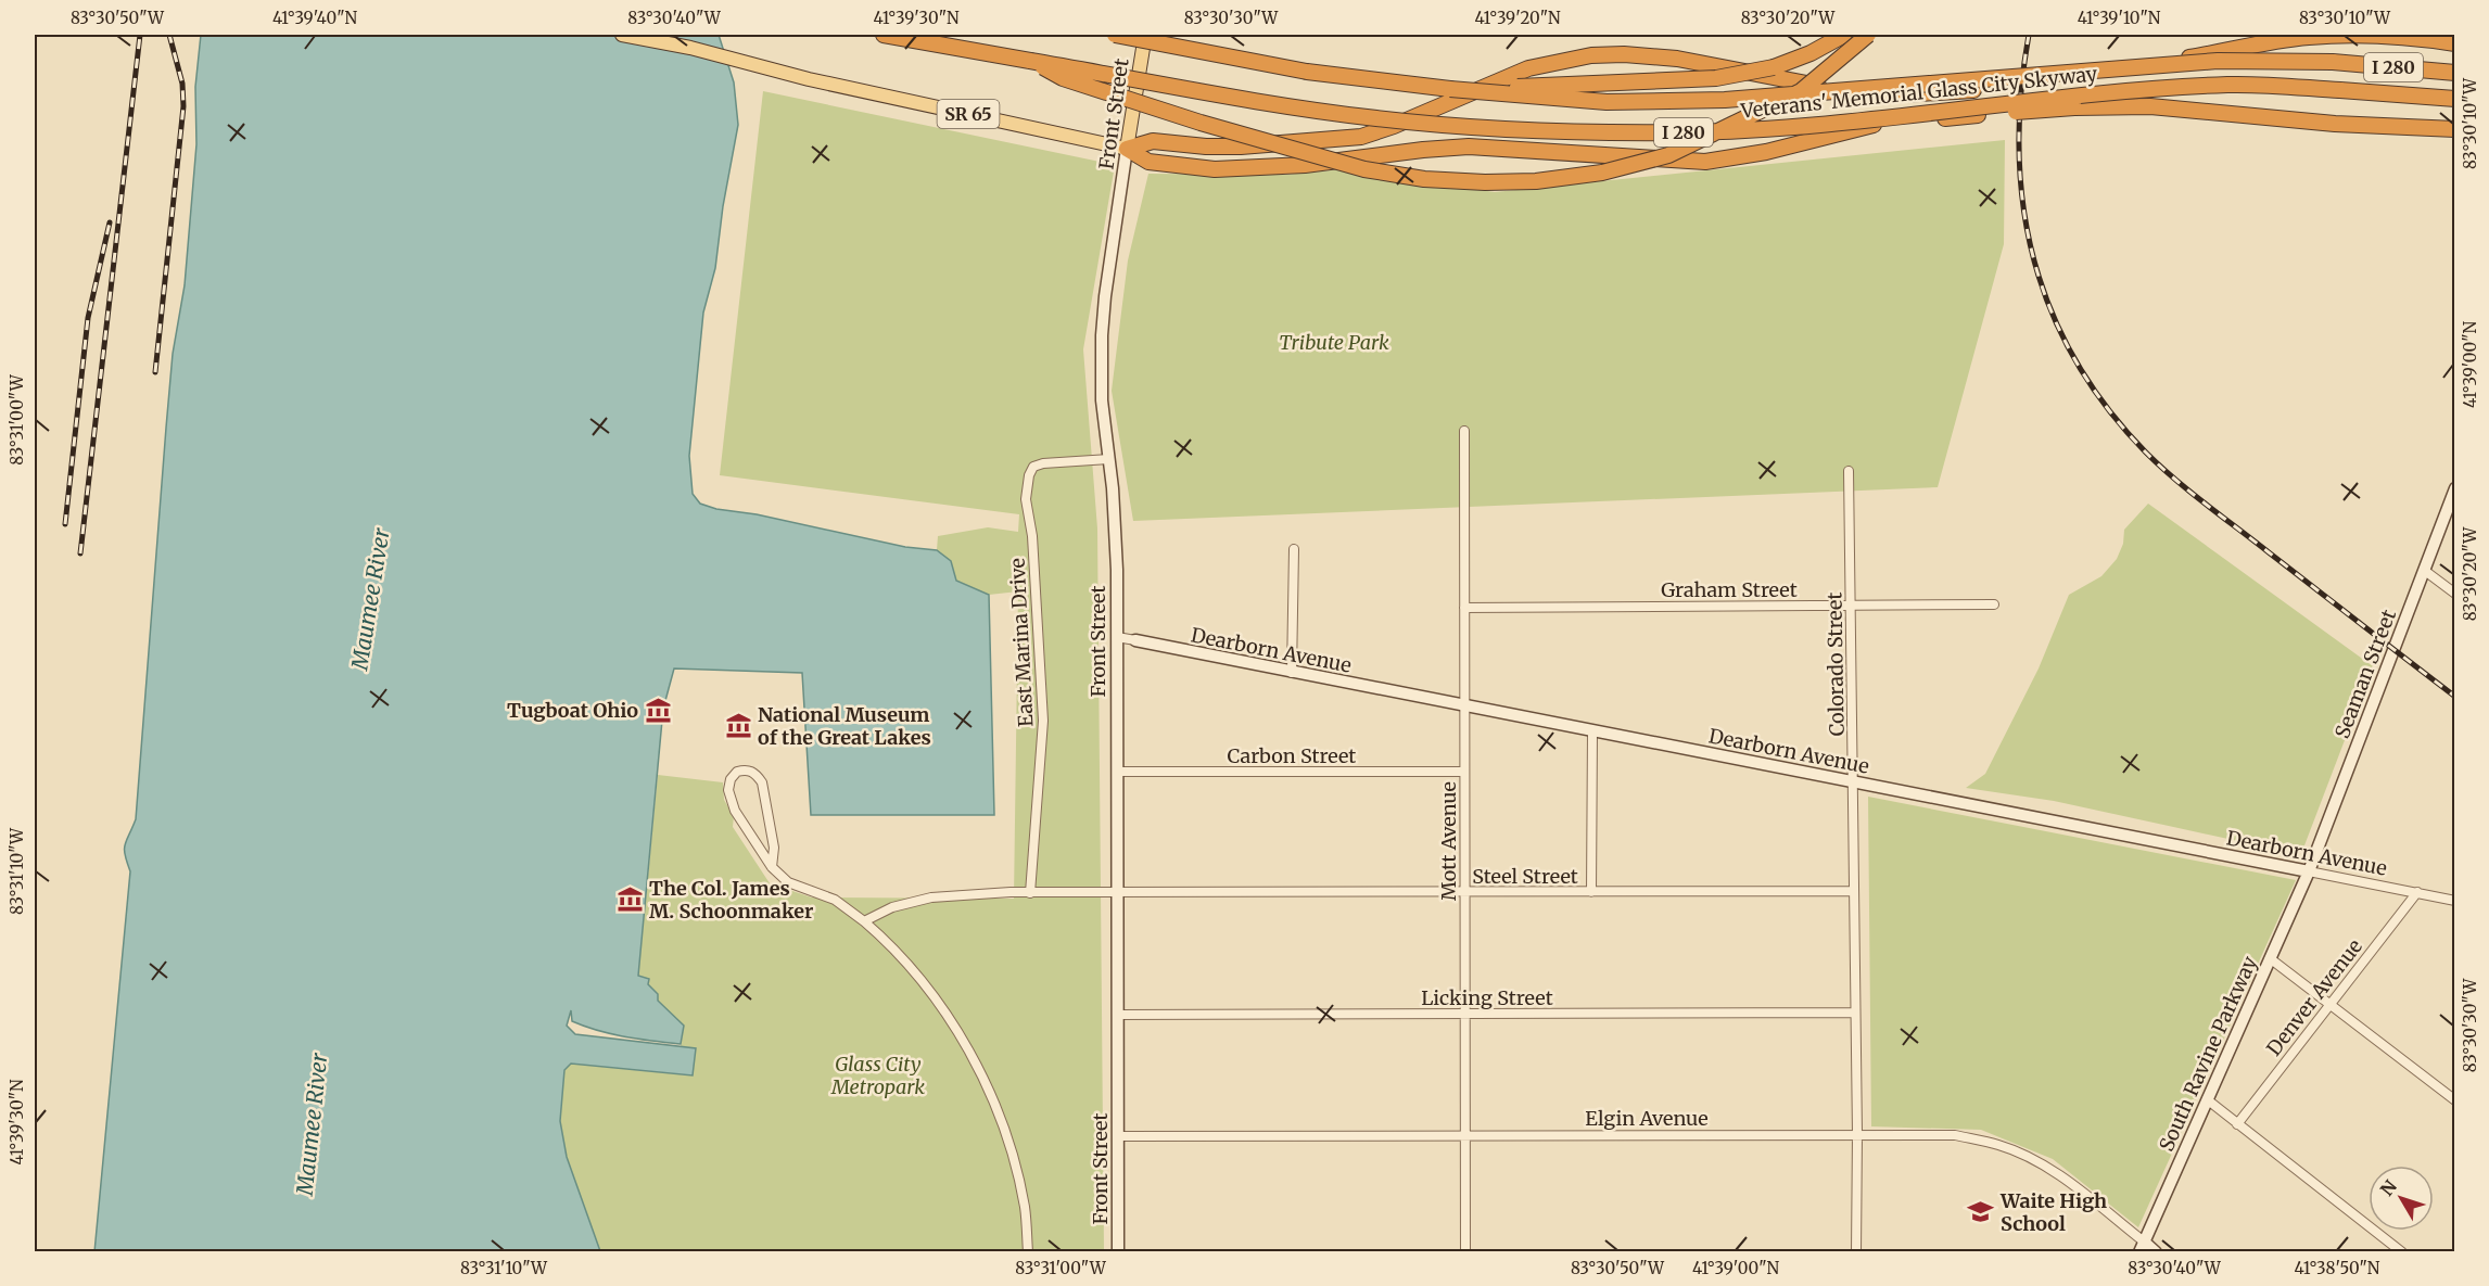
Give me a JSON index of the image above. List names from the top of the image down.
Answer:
{
  "streets": {
    "highway": ["I 280", "Veterans' Memorial Glass City Skyway"],
    "main road": ["SR 65", "Front Street"],
    "street": [
      "Graham Street",
      "East Marina Drive",
      "Dearborn Avenue",
      "Colorado Street",
      "Seaman Street",
      "Carbon Street",
      "Mott Avenue",
      "Steel Street",
      "Licking Street",
      "Denver Avenue",
      "South Ravine Parkway",
      "Elgin Avenue"
    ]
  },
  "crossings": [
    ["SR 65", "Front Street"],
    ["Front Street", "East Marina Drive"],
    ["Front Street", "Dearborn Avenue"],
    ["Front Street", "Carbon Street"],
    ["Front Street", "Steel Street"],
    ["Front Street", "Licking Street"],
    ["Front Street", "Elgin Avenue"],
    ["Graham Street", "Colorado Street"],
    ["Graham Street", "Mott Avenue"],
    ["East Marina Drive", "Steel Street"],
    ["Dearborn Avenue", "Colorado Street"],
    ["Dearborn Avenue", "Seaman Street"],
    ["Dearborn Avenue", "Mott Avenue"],
    ["Dearborn Avenue", "Denver Avenue"],
    ["Dearborn Avenue", "South Ravine Parkway"],
    ["Colorado Street", "Steel Street"],
    ["Colorado Street", "Licking Street"],
    ["Colorado Street", "Elgin Avenue"],
    ["Seaman Street", "South Ravine Parkway"],
    ["Carbon Street", "Mott Avenue"],
    ["Mott Avenue", "Steel Street"],
    ["Mott Avenue", "Licking Street"],
    ["Mott Avenue", "Elgin Avenue"],
    ["South Ravine Parkway", "Elgin Avenue"]
  ],
  "water": ["Maumee River"],
  "parks": ["Tribute Park", "Glass City Metropark"],
  "places": {
    "museum": ["Tugboat Ohio", "National Museum of the Great Lakes", "The Col. James M. Schoonmaker"],
    "school or university": ["Waite High School"]
  },
  "north": "top left",
  "coordinates": [
    "83°30'50\"W",
    "41°39'40\"N",
    "83°30'40\"W",
    "41°39'30\"N",
    "83°30'30\"W",
    "41°39'20\"N",
    "83°30'20\"W",
    "41°39'10\"N",
    "83°30'10\"W",
    "41°39'00\"N",
    "83°31'00\"W",
    "83°31'10\"W",
    "41°38'50\"N"
  ]
}
